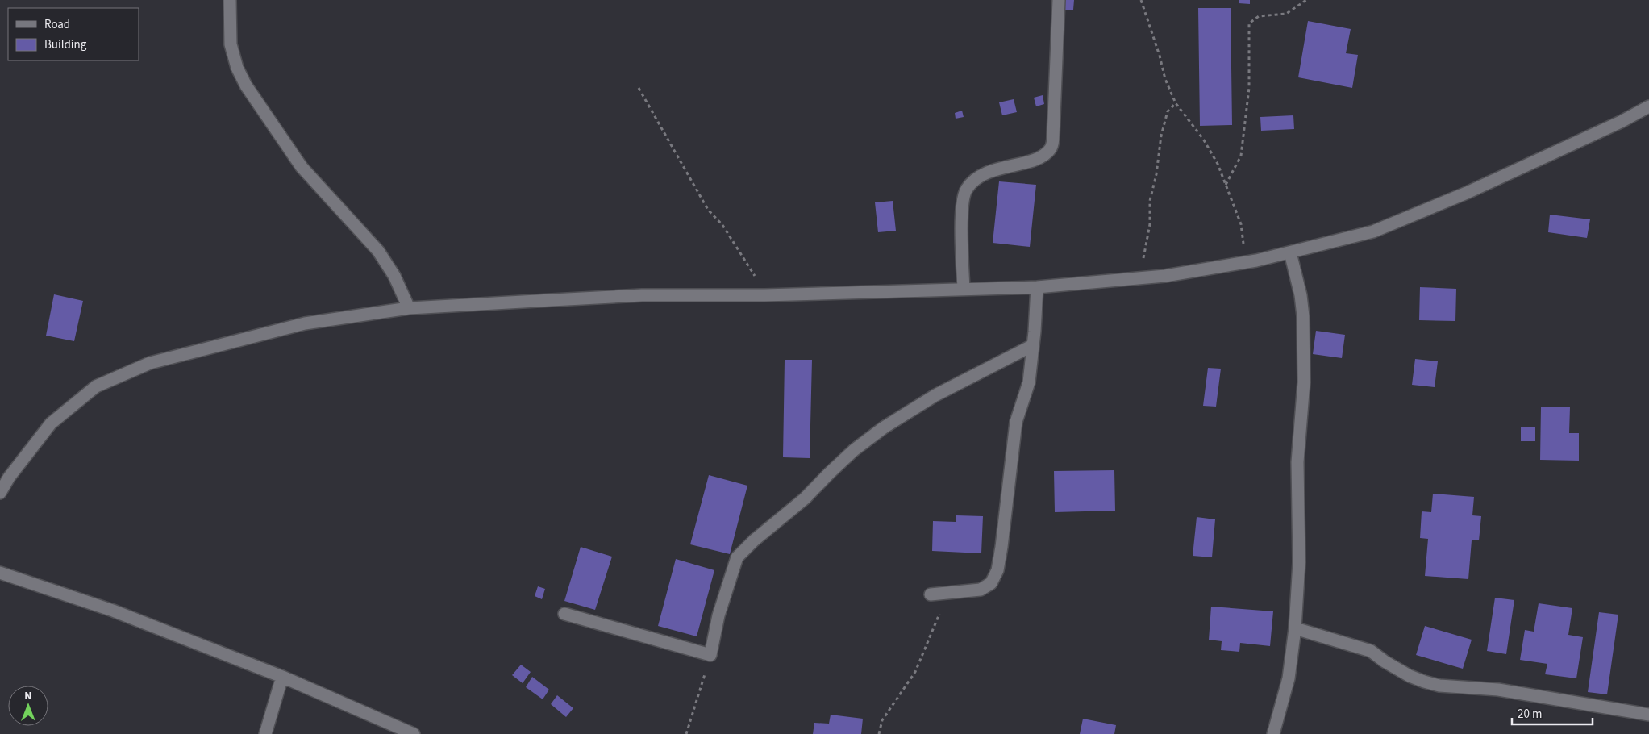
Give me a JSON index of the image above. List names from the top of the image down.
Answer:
{
  "legend": ["Road", "Building"],
  "scale_bar": "20 m",
  "north": "top"
}
